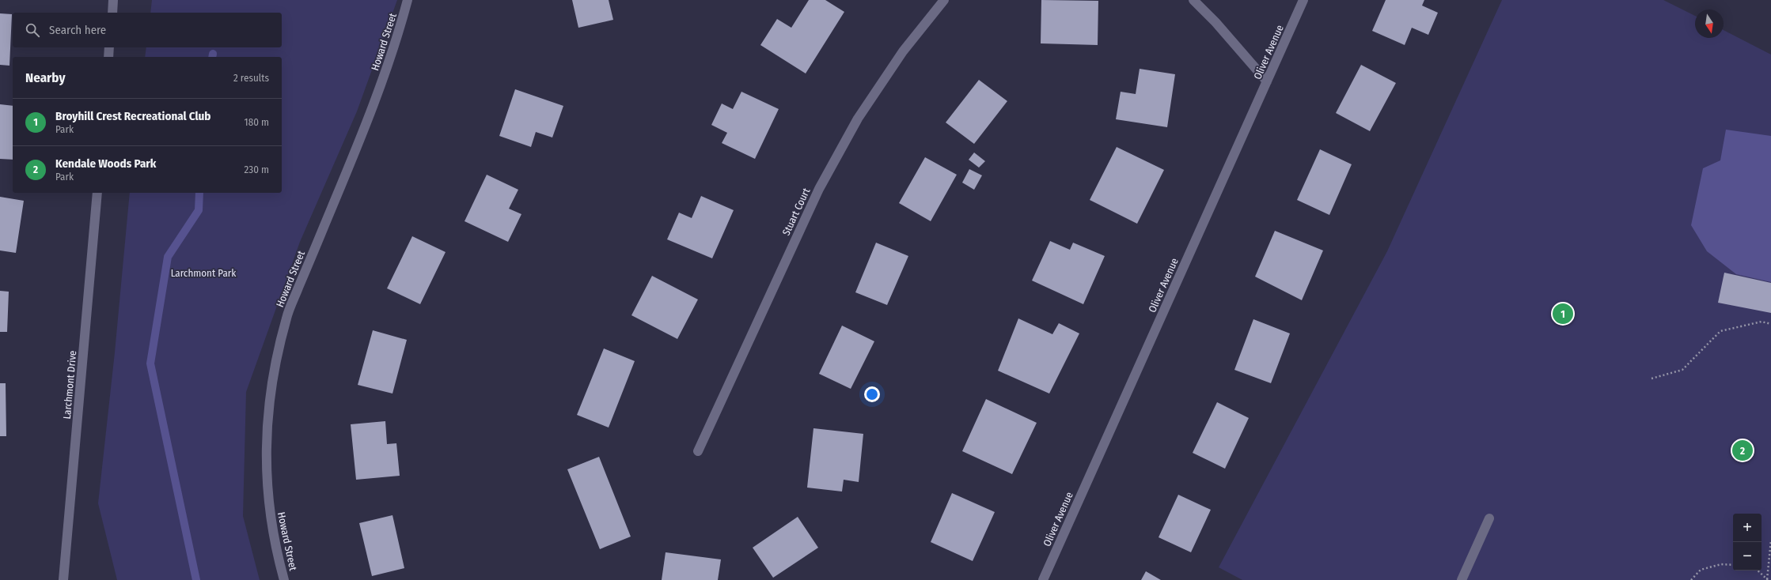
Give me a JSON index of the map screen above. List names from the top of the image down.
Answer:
{
  "streets": {
    "street": [
      "Howard Street",
      "Oliver Avenue",
      "Stuart Court",
      "Larchmont Drive"
    ]
  },
  "parks": ["Larchmont Park"],
  "north": "bottom",
  "page": {
    "search": "Search here",
    "heading": ["Nearby", "2 results"],
    "list": [
      {
        "mark": "1",
        "name": "Broyhill Crest Recreational Club",
        "note": "Park",
        "value": "180 m"
      },
      {
        "mark": "2",
        "name": "Kendale Woods Park",
        "note": "Park",
        "value": "230 m"
      }
    ],
    "pins": ["1", "2"],
    "map_buttons": ["+", "−"]
  }
}
